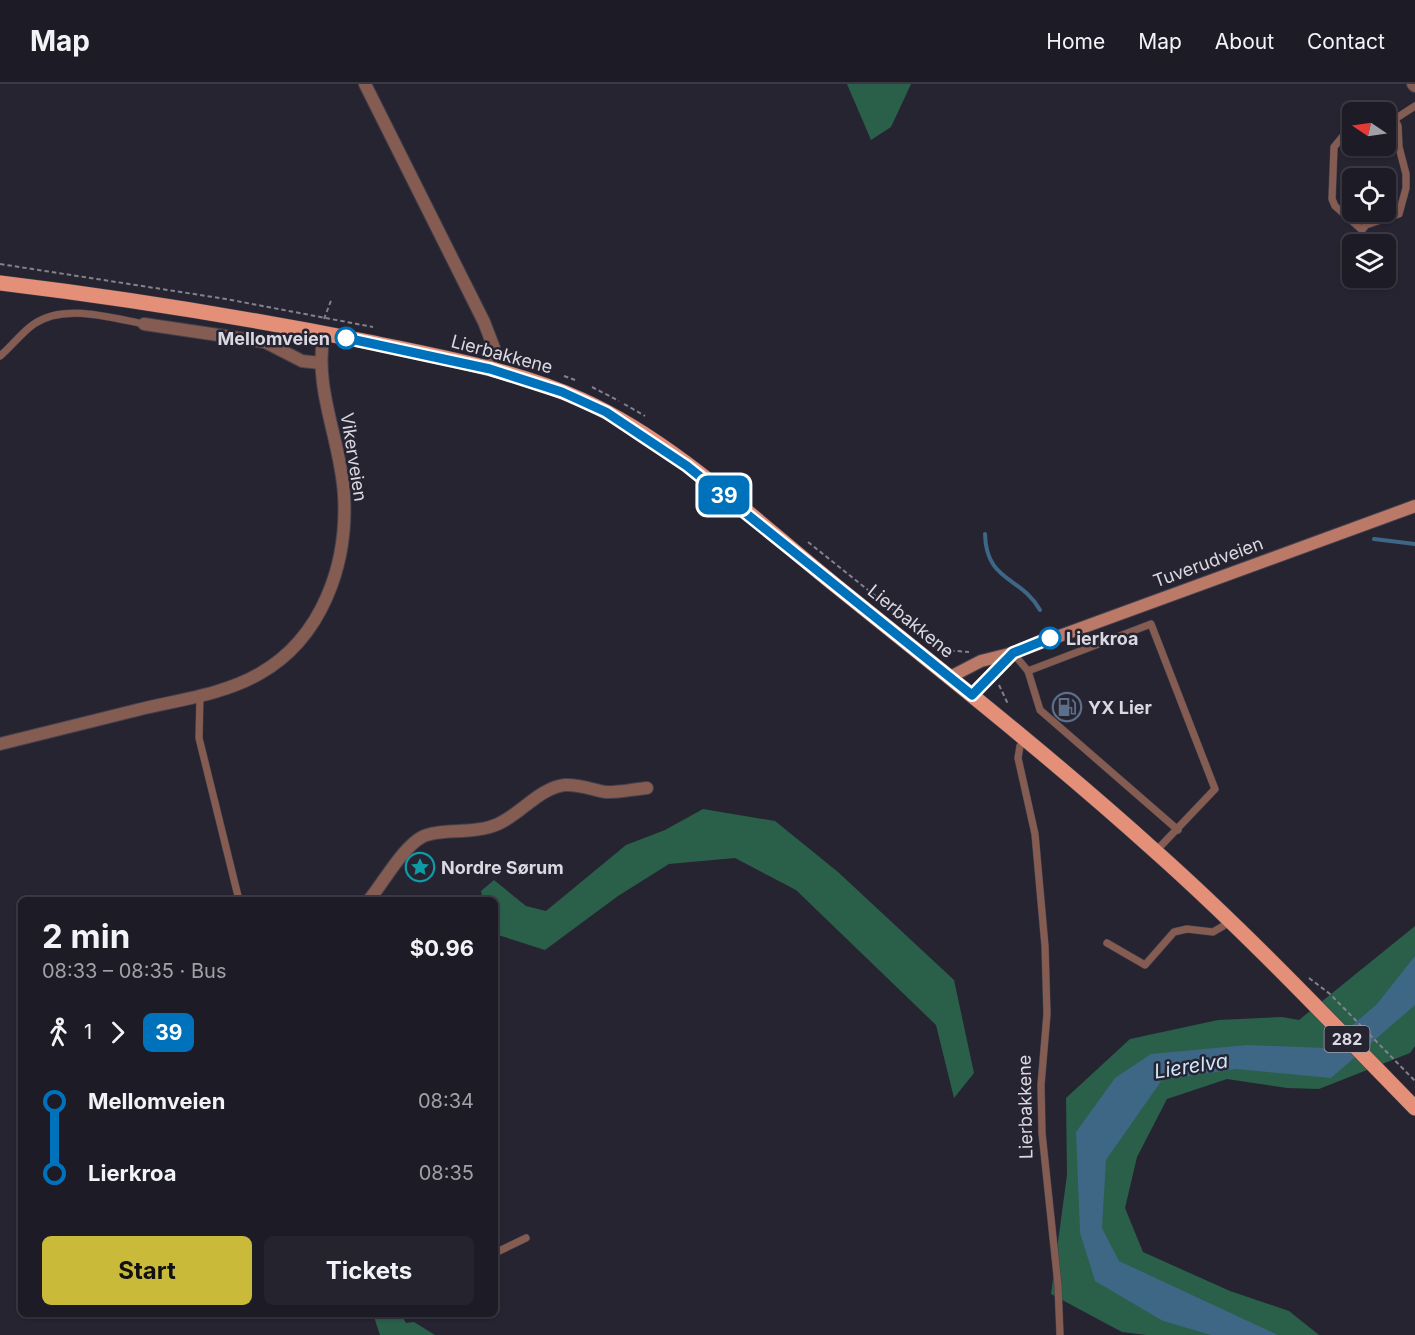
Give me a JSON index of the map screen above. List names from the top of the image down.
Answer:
{
  "streets": {
    "main road": ["Lierbakkene", "Tuverudveien", "282"],
    "street": ["Vikerveien"]
  },
  "crossings": [
    ["Lierbakkene", "Vikerveien"],
    ["Lierbakkene", "Tuverudveien"]
  ],
  "water": ["Lierelva"],
  "places": {
    "other": ["Mellomveien", "Lierkroa"],
    "fuel station": ["YX Lier"],
    "place": ["Nordre Sørum"]
  },
  "lines": ["bus line 39"],
  "north": "left",
  "page": {
    "header": "Map",
    "nav": [
      "Home",
      "Map",
      "About",
      "Contact"
    ],
    "on_map": "39",
    "heading": ["2 min", "08:33 – 08:35 · Bus", "$0.96"],
    "legs": ["1", "39"],
    "list": [
      {
        "name": "Mellomveien",
        "value": "08:34"
      },
      {
        "name": "Lierkroa",
        "value": "08:35"
      }
    ],
    "buttons": ["Start", "Tickets"]
  }
}
